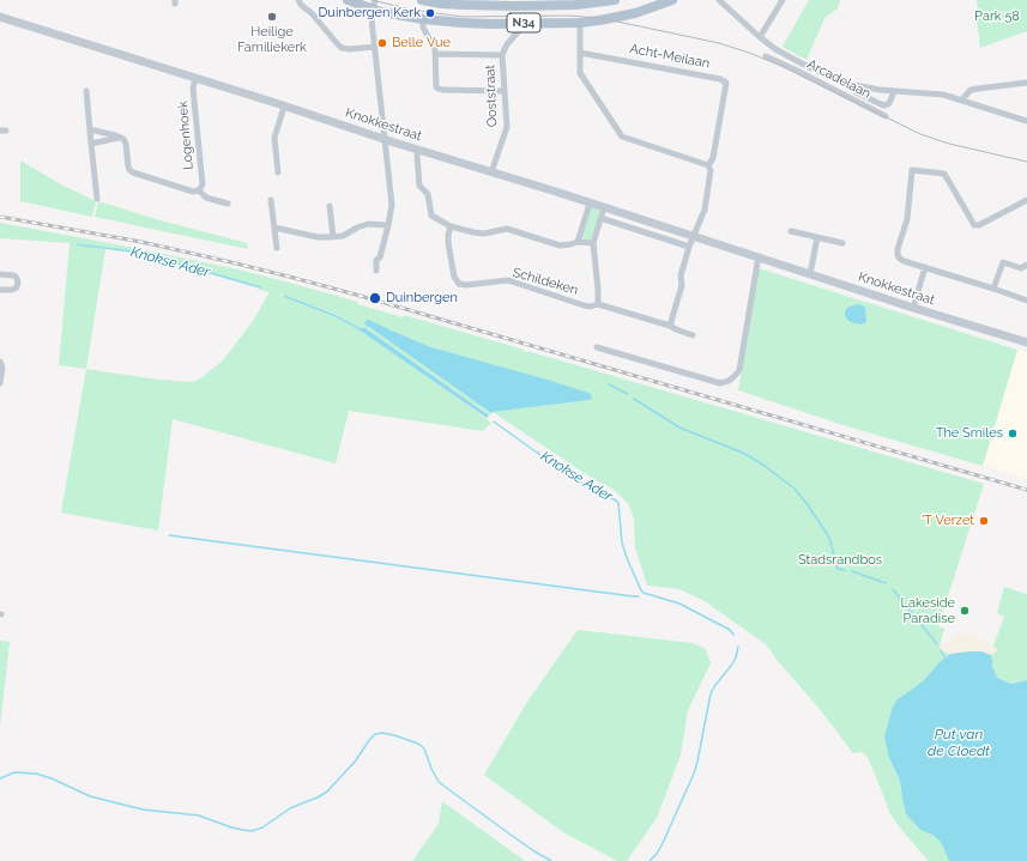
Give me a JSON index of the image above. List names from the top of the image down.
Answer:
{
  "streets": {
    "main road": ["N34"],
    "street": [
      "Acht-Meilaan",
      "Arcadelaan",
      "Ooststraat",
      "Knokkestraat",
      "Logenhoek",
      "Schildeken"
    ]
  },
  "crossings": [
    ["N34", "Ooststraat"],
    ["Acht-Meilaan", "Knokkestraat"],
    ["Ooststraat", "Knokkestraat"],
    ["Knokkestraat", "Logenhoek"],
    ["Knokkestraat", "Schildeken"]
  ],
  "water": ["Knokse Ader", "Put van de Cloedt"],
  "parks": ["Park 58", "Stadsrandbos"],
  "places": [
    "Duinbergen Kerk",
    "Heilige Familiekerk",
    "Belle Vue",
    "Duinbergen",
    "The Smiles",
    "'T Verzet",
    "Lakeside Paradise"
  ]
}
